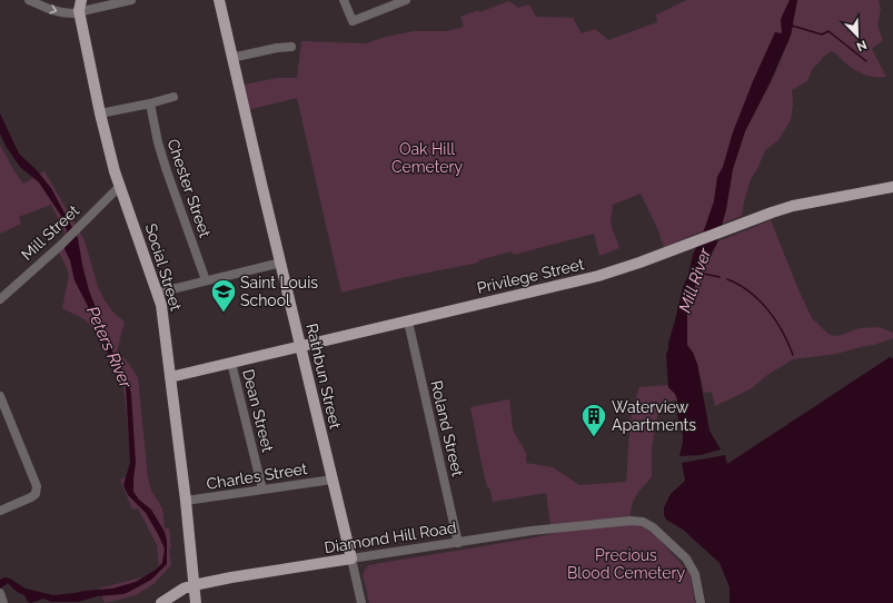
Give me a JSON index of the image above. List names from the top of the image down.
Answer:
{
  "streets": {
    "main road": [
      "Social Street",
      "Privilege Street",
      "Rathbun Street",
      "Diamond Hill Road"
    ],
    "street": [
      "Chester Street",
      "Mill Street",
      "Dean Street",
      "Roland Street",
      "Charles Street"
    ]
  },
  "crossings": [
    ["Mill Street", "Social Street"],
    ["Social Street", "Privilege Street"],
    ["Social Street", "Charles Street"],
    ["Social Street", "Diamond Hill Road"],
    ["Privilege Street", "Rathbun Street"],
    ["Privilege Street", "Dean Street"],
    ["Privilege Street", "Roland Street"],
    ["Rathbun Street", "Charles Street"],
    ["Rathbun Street", "Diamond Hill Road"],
    ["Dean Street", "Charles Street"],
    ["Roland Street", "Diamond Hill Road"]
  ],
  "water": ["Mill River", "Peters River"],
  "parks": ["Oak Hill Cemetery", "Precious Blood Cemetery"],
  "places": {
    "school or university": ["Saint Louis School"],
    "building": ["Waterview Apartments"]
  },
  "north": "bottom right"
}
